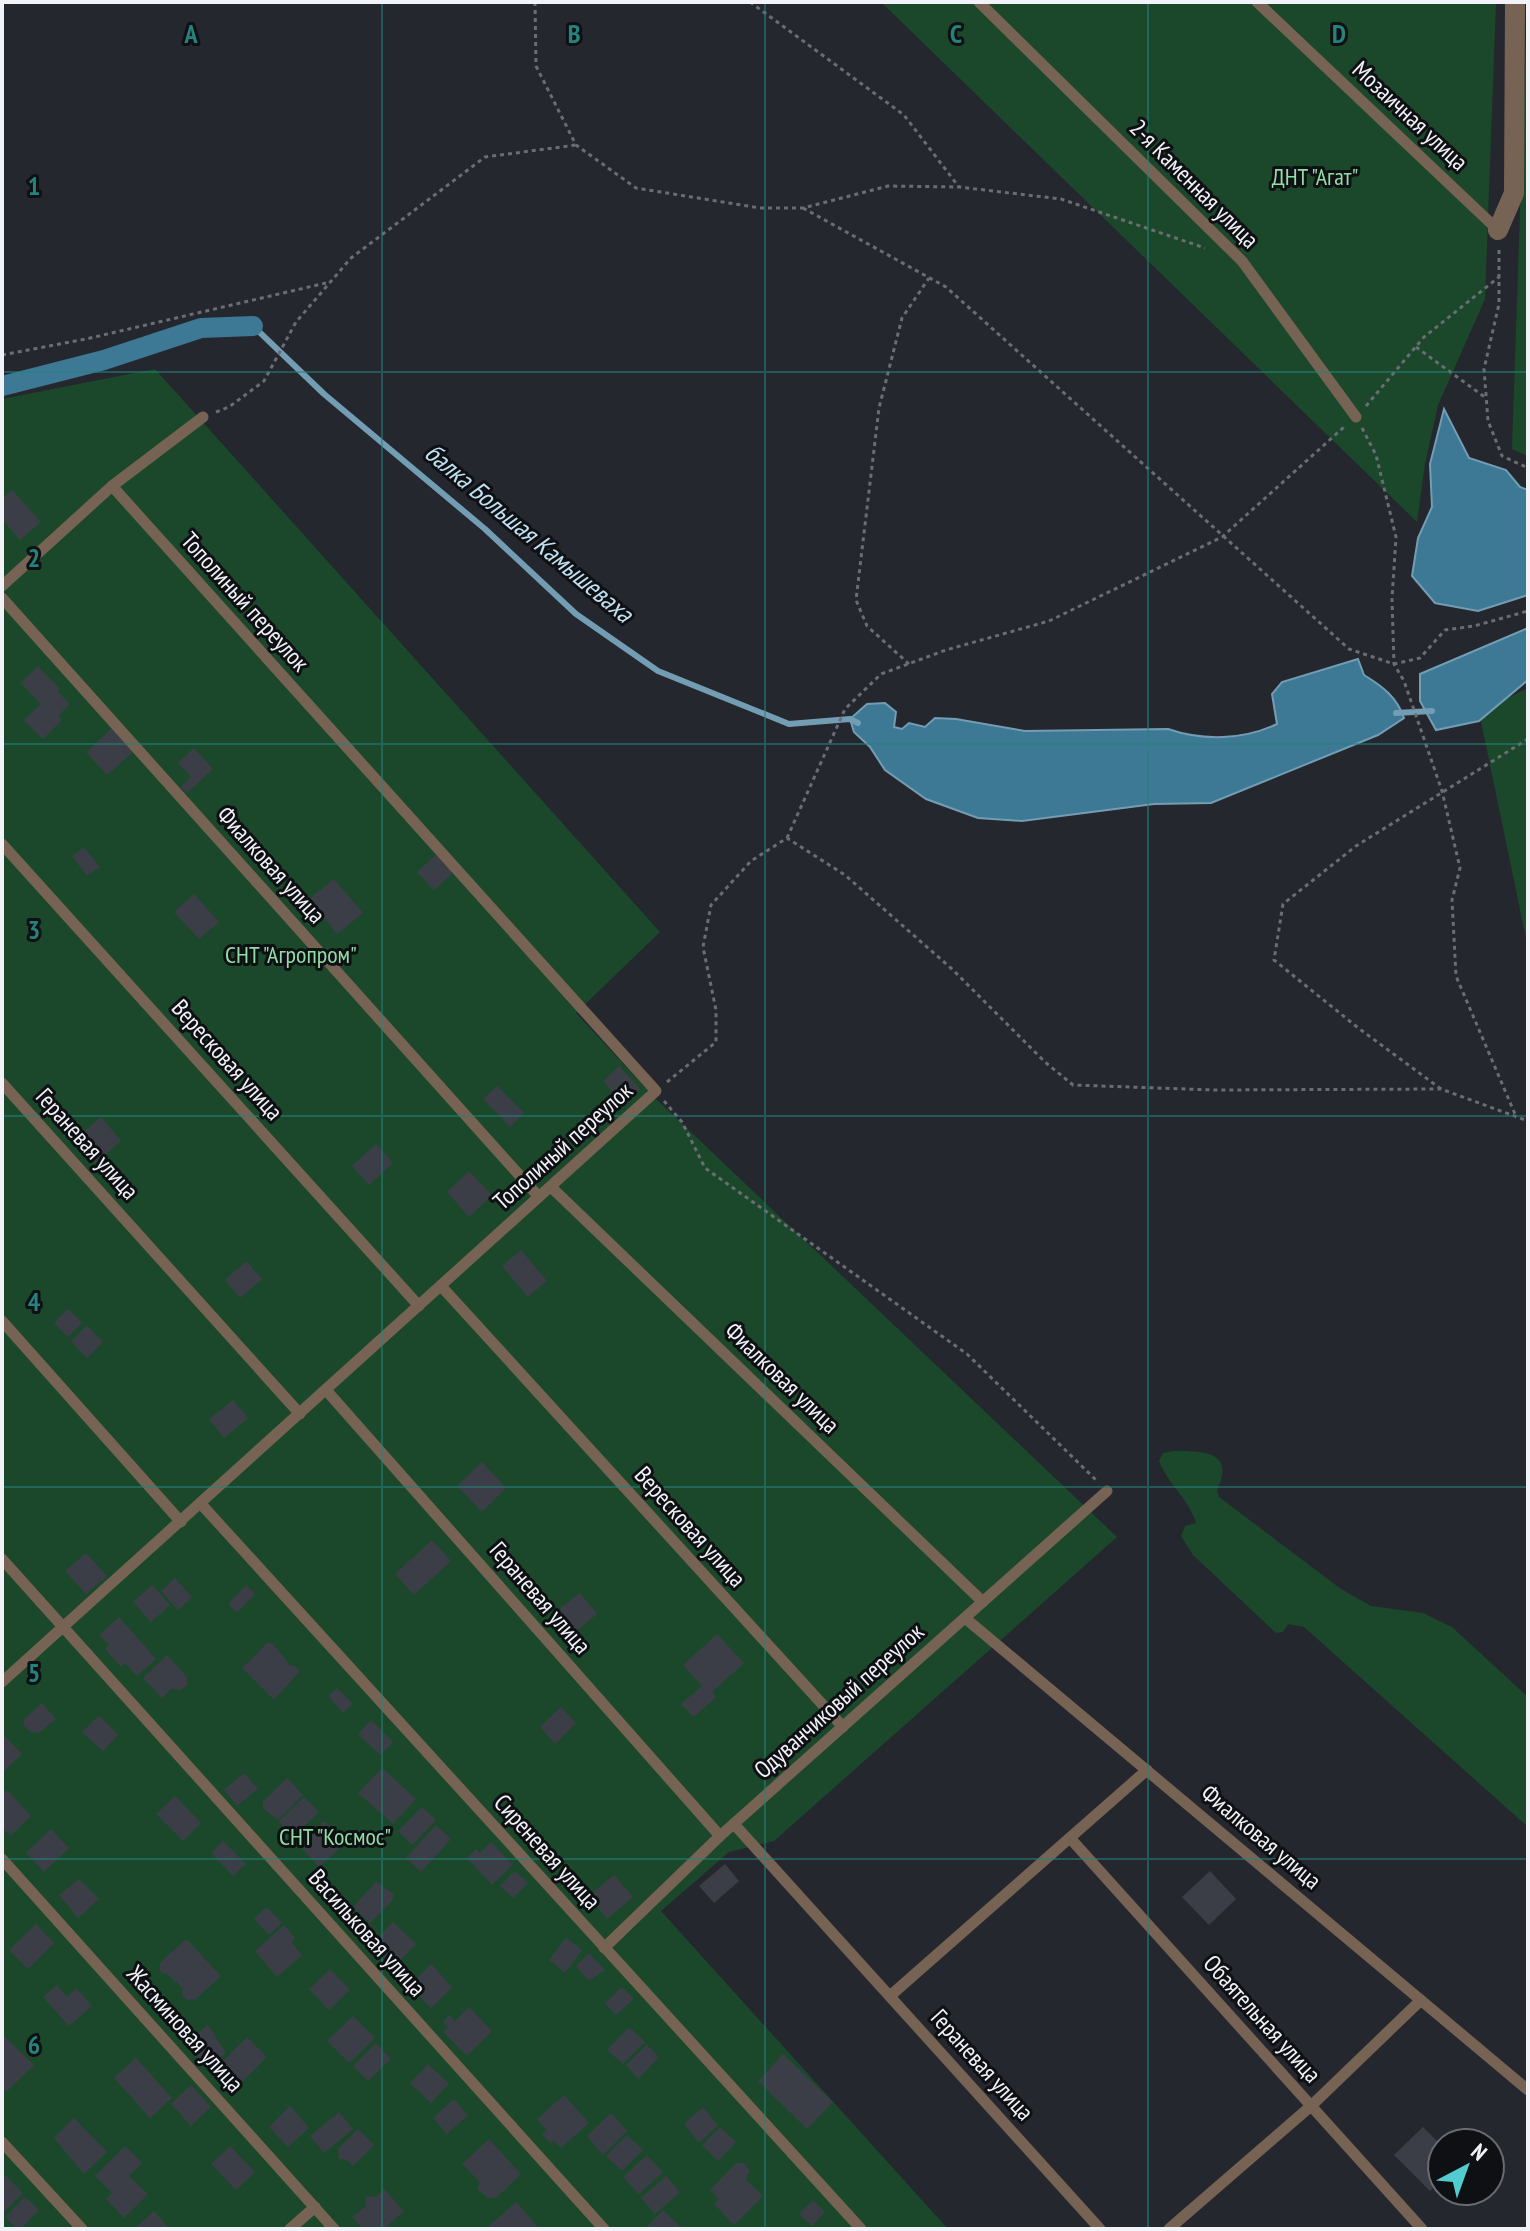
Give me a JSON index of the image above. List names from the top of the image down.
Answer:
{
  "streets": {
    "lane": [
      "Мозаичная улица",
      "2-я Каменная улица",
      "Тополиный переулок",
      "Фиалковая улица",
      "Вересковая улица",
      "Гераневая улица",
      "Одуванчиковый переулок",
      "Сиреневая улица",
      "Васильковая улица",
      "Обаятельная улица",
      "Жасминовая улица"
    ]
  },
  "crossings": [
    ["Тополиный переулок", "Фиалковая улица"],
    ["Тополиный переулок", "Вересковая улица"],
    ["Тополиный переулок", "Гераневая улица"],
    ["Тополиный переулок", "Сиреневая улица"],
    ["Тополиный переулок", "Васильковая улица"],
    ["Фиалковая улица", "Одуванчиковый переулок"],
    ["Вересковая улица", "Одуванчиковый переулок"],
    ["Гераневая улица", "Одуванчиковый переулок"],
    ["Одуванчиковый переулок", "Сиреневая улица"]
  ],
  "water": ["балка Большая Камышеваха"],
  "parks": ["ДНТ \"Агат\"", "СНТ \"Агропром\"", "СНТ \"Космос\""],
  "north": "top right",
  "grid": {
    "columns": [
      "A",
      "B",
      "C",
      "D"
    ],
    "rows": [
      "1",
      "2",
      "3",
      "4",
      "5",
      "6"
    ]
  }
}
